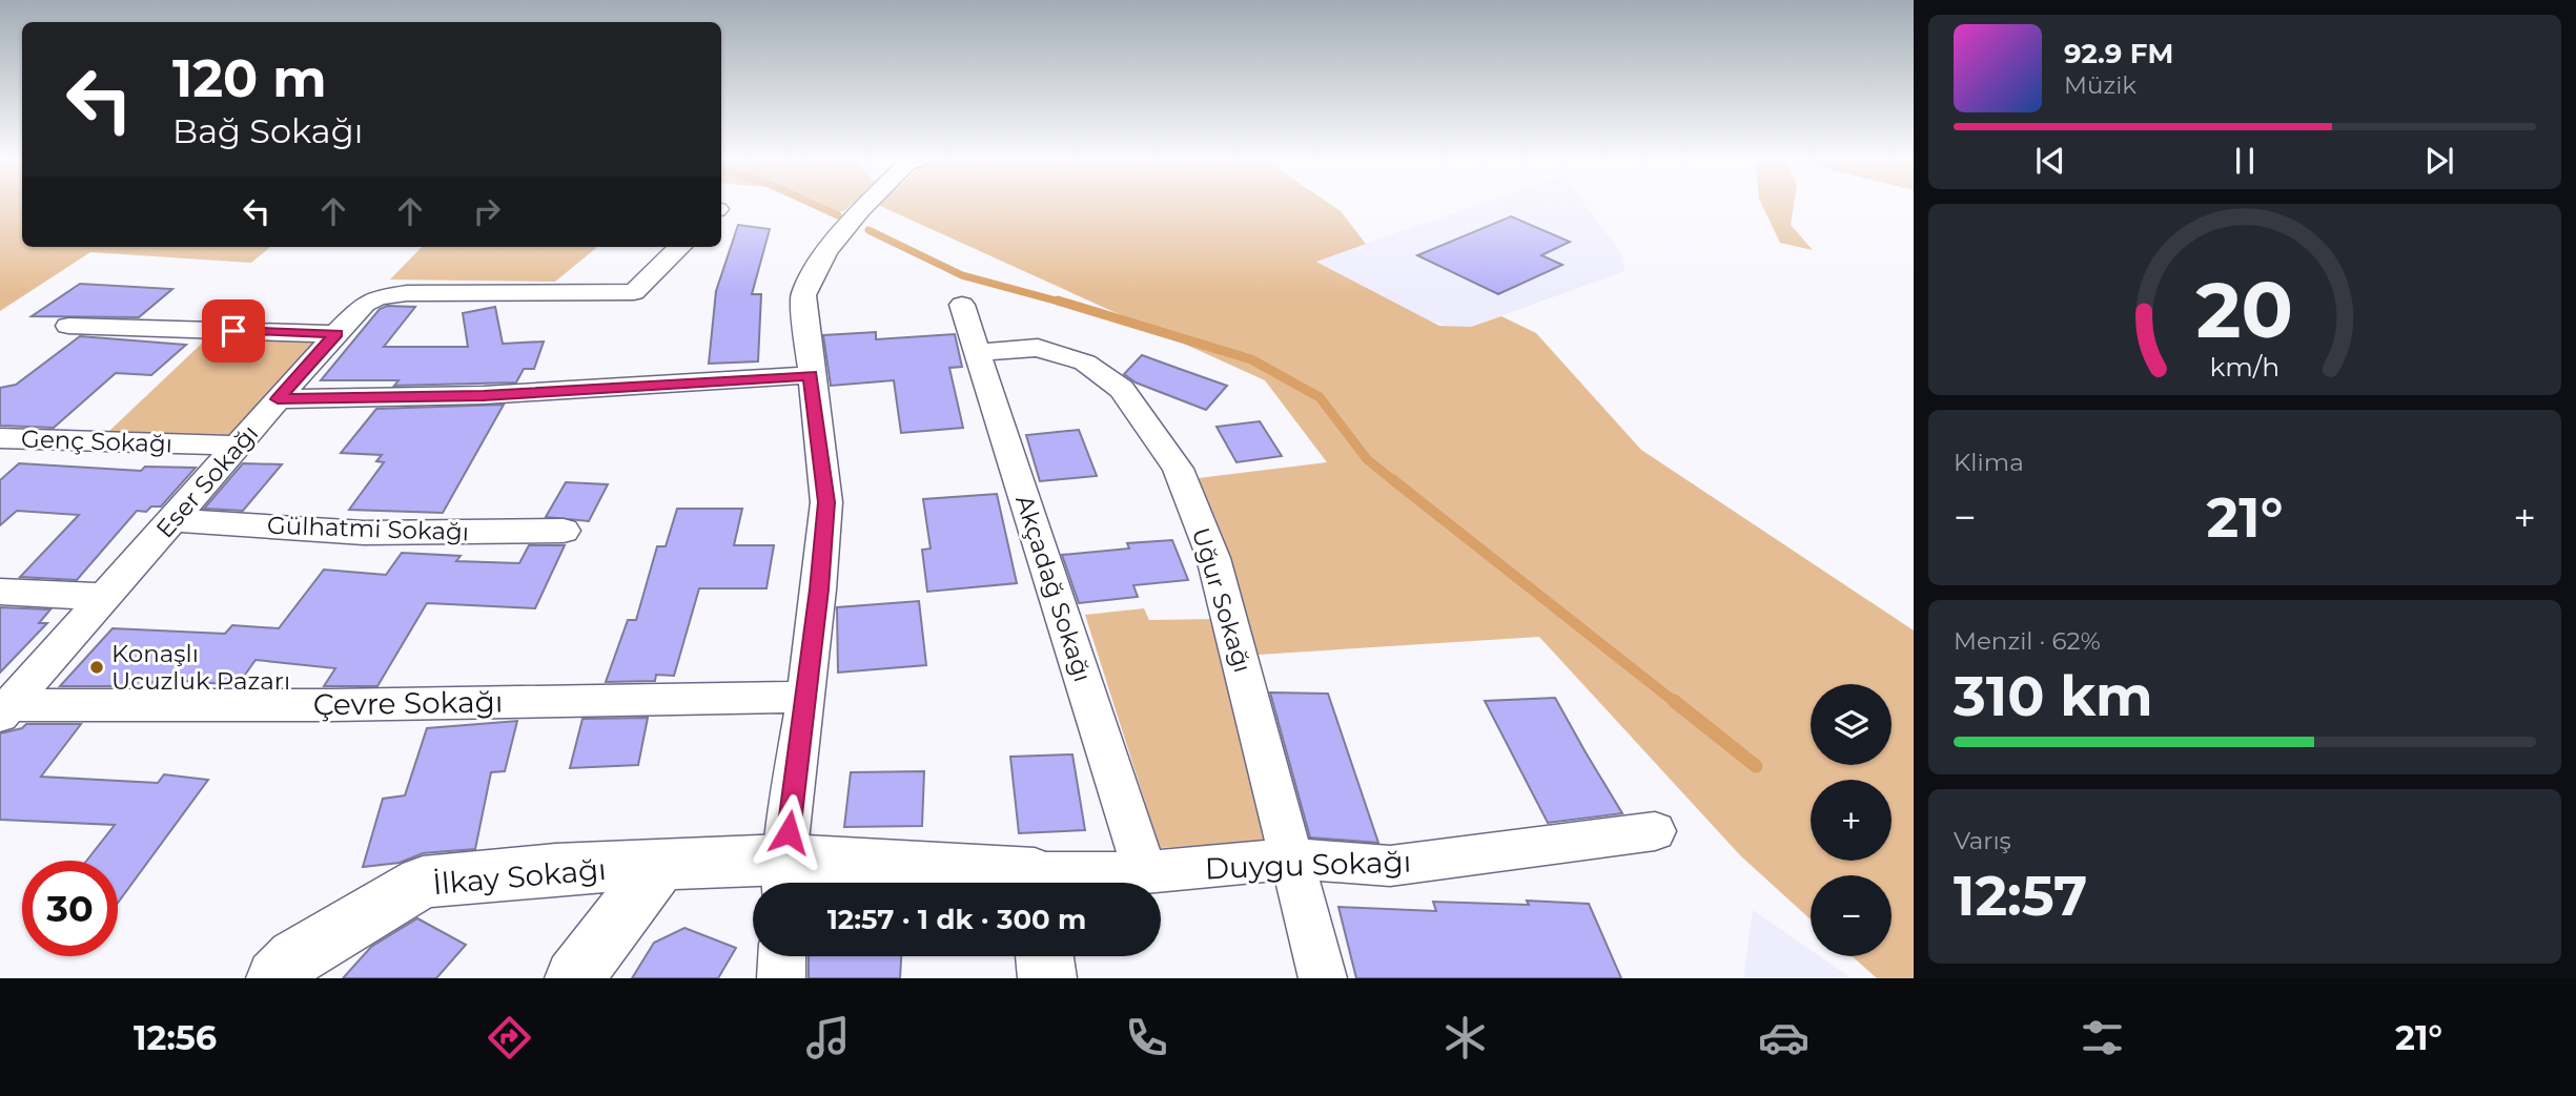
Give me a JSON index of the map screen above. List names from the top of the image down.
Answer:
{
  "streets": {
    "street": [
      "Genç Sokağı",
      "Eser Sokağı",
      "Gülhatmi Sokağı",
      "Akçadağ Sokağı",
      "Uğur Sokağı",
      "Çevre Sokağı",
      "Duygu Sokağı",
      "İlkay Sokağı"
    ]
  },
  "crossings": [
    ["Genç Sokağı", "Eser Sokağı"],
    ["Eser Sokağı", "Gülhatmi Sokağı"],
    ["Eser Sokağı", "Çevre Sokağı"],
    ["Akçadağ Sokağı", "Uğur Sokağı"],
    ["Akçadağ Sokağı", "Duygu Sokağı"],
    ["Uğur Sokağı", "Duygu Sokağı"],
    ["Duygu Sokağı", "İlkay Sokağı"]
  ],
  "places": ["Konaşlı Ucuzluk Pazarı"],
  "page": {
    "turn": ["120 m", "Bağ Sokağı"],
    "song": ["92.9 FM", "Müzik"],
    "tile": [
      "Klima",
      ["Menzil · 62%", "310 km"],
      ["Varış", "12:57"]
    ],
    "heat": ["−", "21°", "+"],
    "map_buttons": ["+", "−"],
    "limit": "30",
    "trip": "12:57 · 1 dk · 300 m",
    "tabs": ["12:56", "21°"],
    "gauge": ["20", "km/h"]
  }
}
